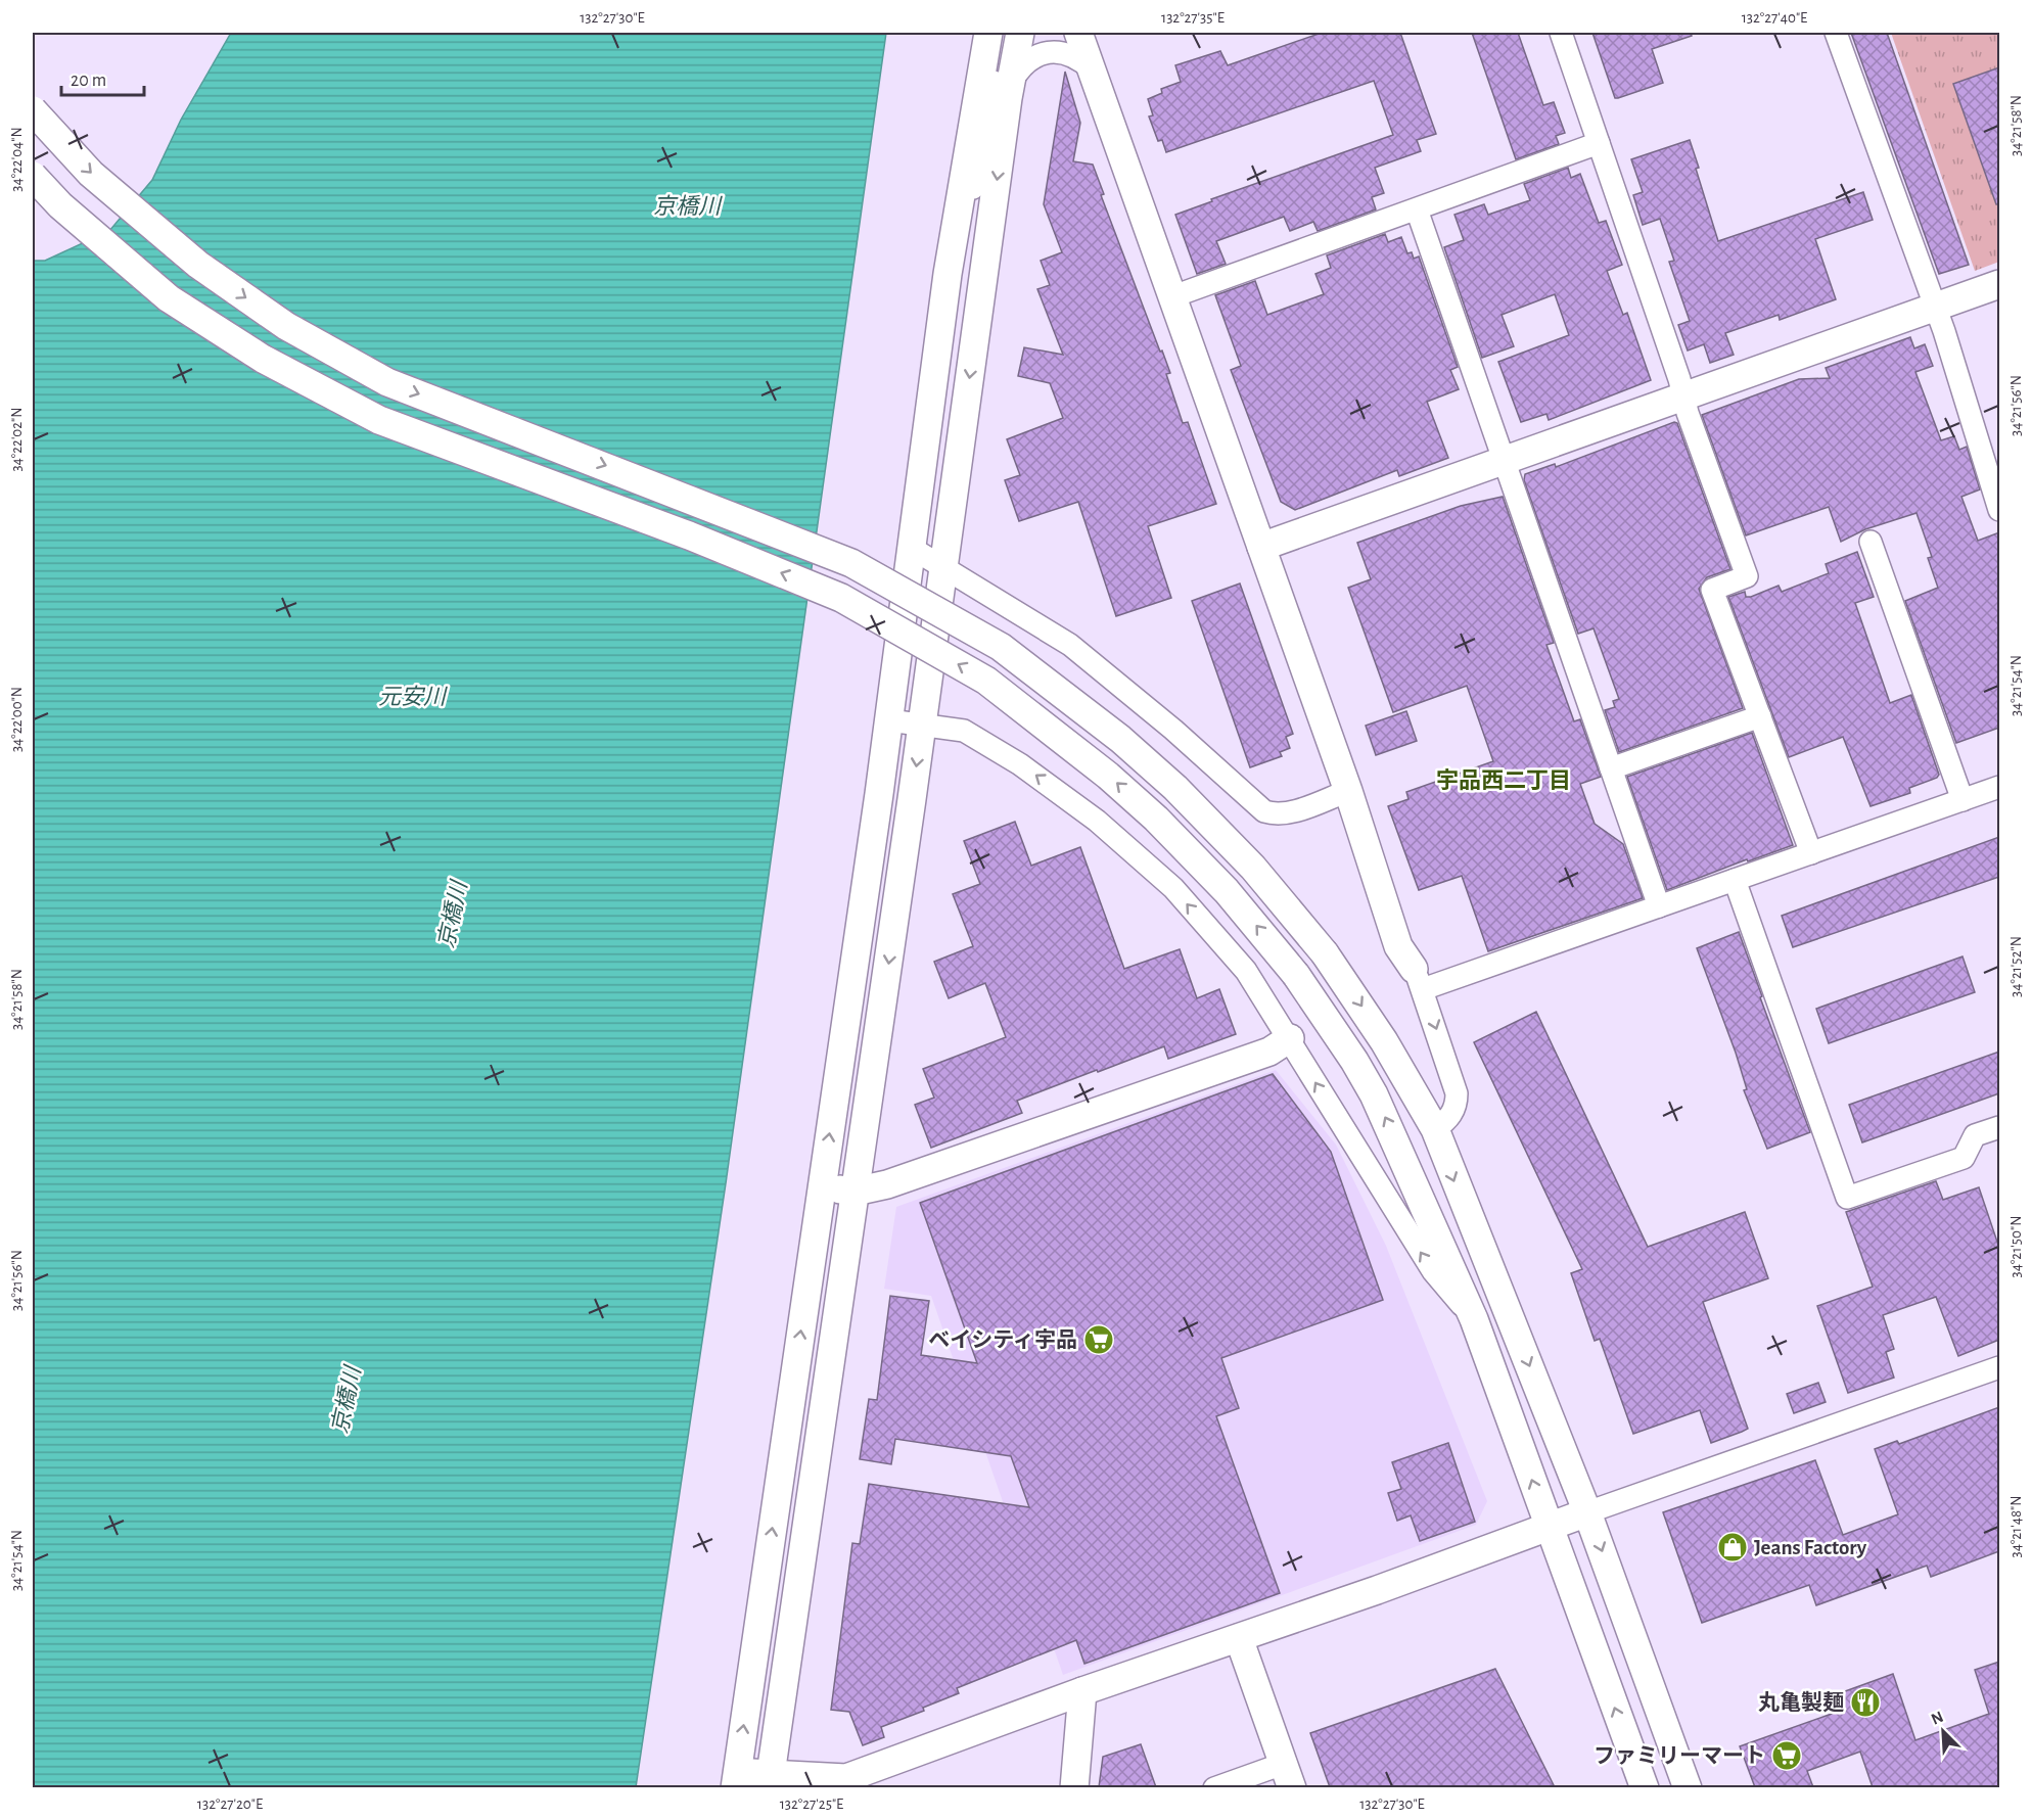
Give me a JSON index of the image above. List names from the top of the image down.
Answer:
{
  "districts": ["宇品西二丁目"],
  "water": ["京橋川", "元安川"],
  "places": {
    "supermarket": ["ベイシティ宇品", "ファミリーマート"],
    "shop": ["Jeans Factory"],
    "restaurant": ["丸亀製麺"]
  },
  "scale_bar": "20 m",
  "north": "top left",
  "coordinates": [
    "132°27'30\"E",
    "132°27'35\"E",
    "132°27'40\"E",
    "34°21'58\"N",
    "34°22'04\"N",
    "34°21'56\"N",
    "34°22'02\"N",
    "34°21'54\"N",
    "34°22'00\"N",
    "34°21'52\"N",
    "34°21'50\"N",
    "34°21'48\"N",
    "132°27'20\"E",
    "132°27'25\"E"
  ]
}
